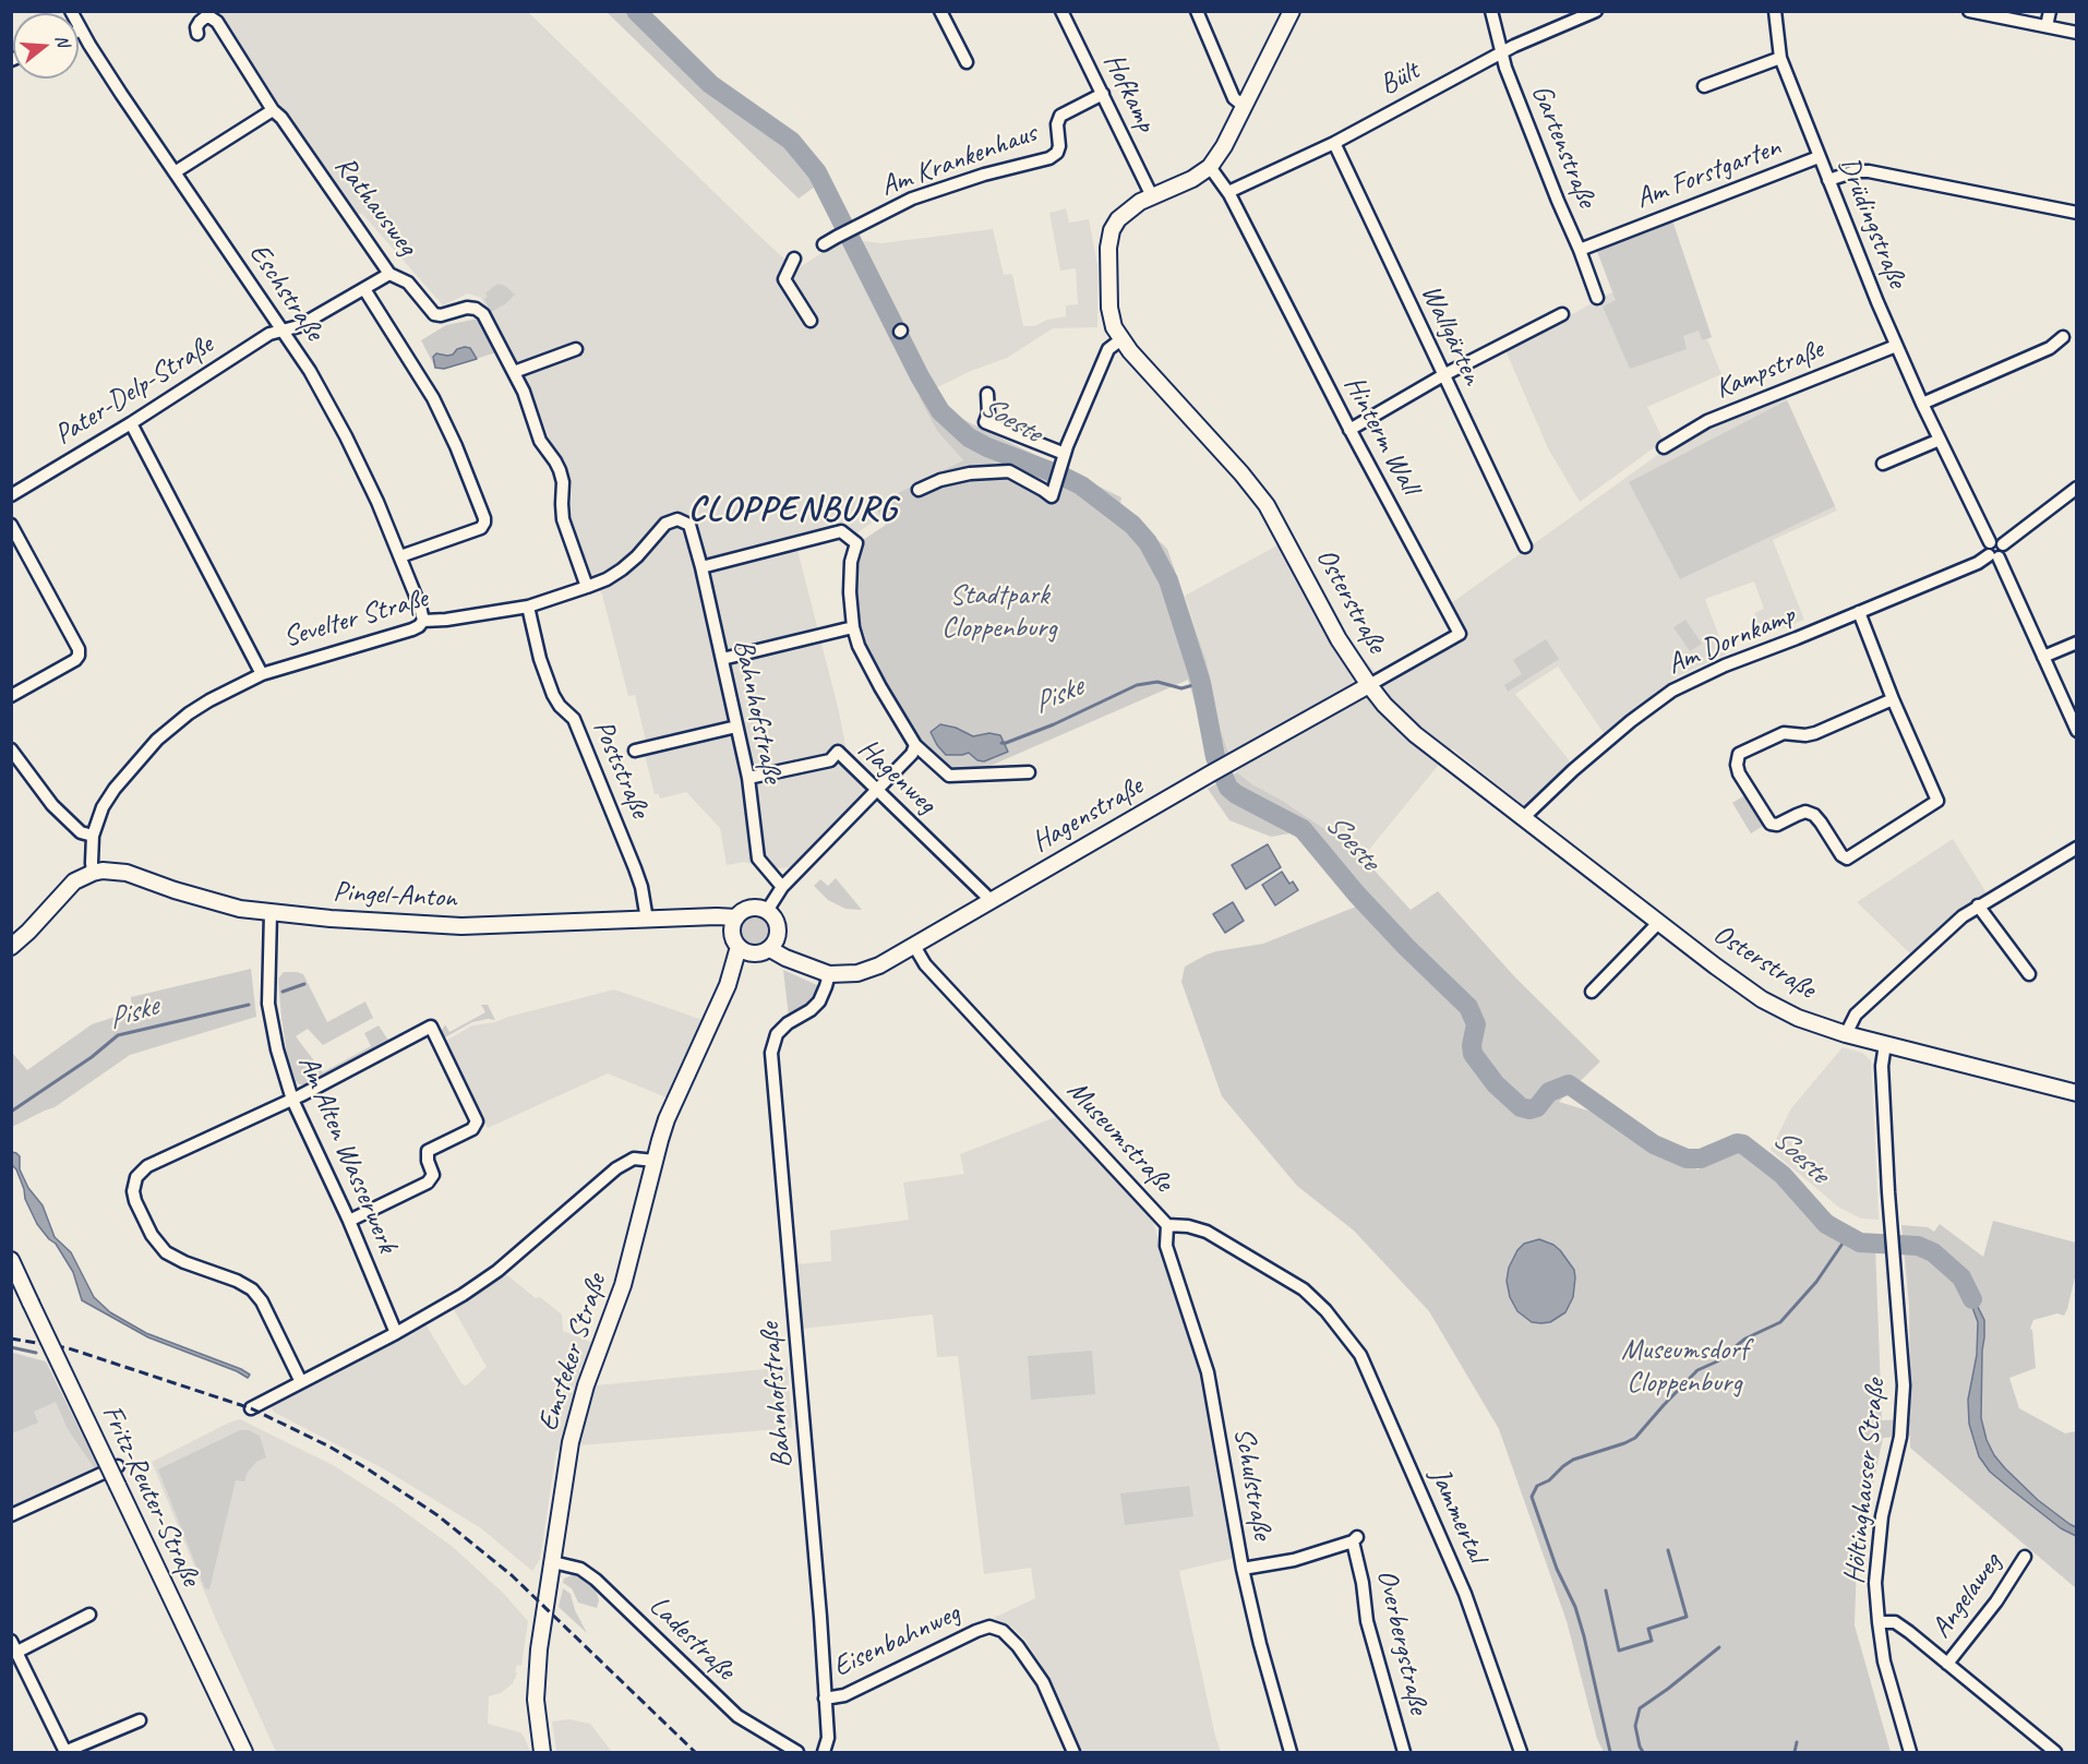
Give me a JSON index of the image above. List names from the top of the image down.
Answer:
{
  "streets": {
    "street": [
      "Bült",
      "Hofkamp",
      "Gartenstraße",
      "Am Krankenhaus",
      "Am Forstgarten",
      "Rathausweg",
      "Drüdingstraße",
      "Eschstraße",
      "Wallgärten",
      "Kampstraße",
      "Pater-Delp-Straße",
      "Hinterm Wall",
      "Osterstraße",
      "Sevelter Straße",
      "Am Dornkamp",
      "Bahnhofstraße",
      "Poststraße",
      "Hagenweg",
      "Hagenstraße",
      "Pingel-Anton",
      "Museumstraße",
      "Am Alten Wasserwerk",
      "Emsteker Straße",
      "Höltinghauser Straße",
      "Schulstraße",
      "Fritz-Reuter-Straße",
      "Jammertal",
      "Angelaweg",
      "Ladestraße",
      "Eisenbahnweg",
      "Overbergstraße"
    ]
  },
  "crossings": [
    ["Bült", "Gartenstraße"],
    ["Bült", "Wallgärten"],
    ["Bült", "Hinterm Wall"],
    ["Hofkamp", "Am Krankenhaus"],
    ["Hofkamp", "Osterstraße"],
    ["Gartenstraße", "Am Forstgarten"],
    ["Am Forstgarten", "Drüdingstraße"],
    ["Rathausweg", "Pater-Delp-Straße"],
    ["Rathausweg", "Sevelter Straße"],
    ["Drüdingstraße", "Kampstraße"],
    ["Eschstraße", "Pater-Delp-Straße"],
    ["Eschstraße", "Sevelter Straße"],
    ["Hinterm Wall", "Osterstraße"],
    ["Hinterm Wall", "Hagenstraße"],
    ["Osterstraße", "Am Dornkamp"],
    ["Osterstraße", "Hagenstraße"],
    ["Osterstraße", "Höltinghauser Straße"],
    ["Sevelter Straße", "Bahnhofstraße"],
    ["Sevelter Straße", "Poststraße"],
    ["Sevelter Straße", "Pingel-Anton"],
    ["Bahnhofstraße", "Hagenweg"],
    ["Bahnhofstraße", "Hagenstraße"],
    ["Bahnhofstraße", "Eisenbahnweg"],
    ["Poststraße", "Pingel-Anton"],
    ["Hagenweg", "Hagenstraße"],
    ["Hagenstraße", "Pingel-Anton"],
    ["Hagenstraße", "Museumstraße"],
    ["Hagenstraße", "Emsteker Straße"],
    ["Pingel-Anton", "Am Alten Wasserwerk"],
    ["Pingel-Anton", "Emsteker Straße"],
    ["Museumstraße", "Schulstraße"],
    ["Museumstraße", "Jammertal"],
    ["Emsteker Straße", "Ladestraße"],
    ["Höltinghauser Straße", "Angelaweg"],
    ["Schulstraße", "Overbergstraße"]
  ],
  "districts": ["CLOPPENBURG"],
  "water": ["Soeste", "Piske"],
  "parks": ["Stadtpark Cloppenburg", "Museumsdorf Cloppenburg"],
  "north": "right"
}
